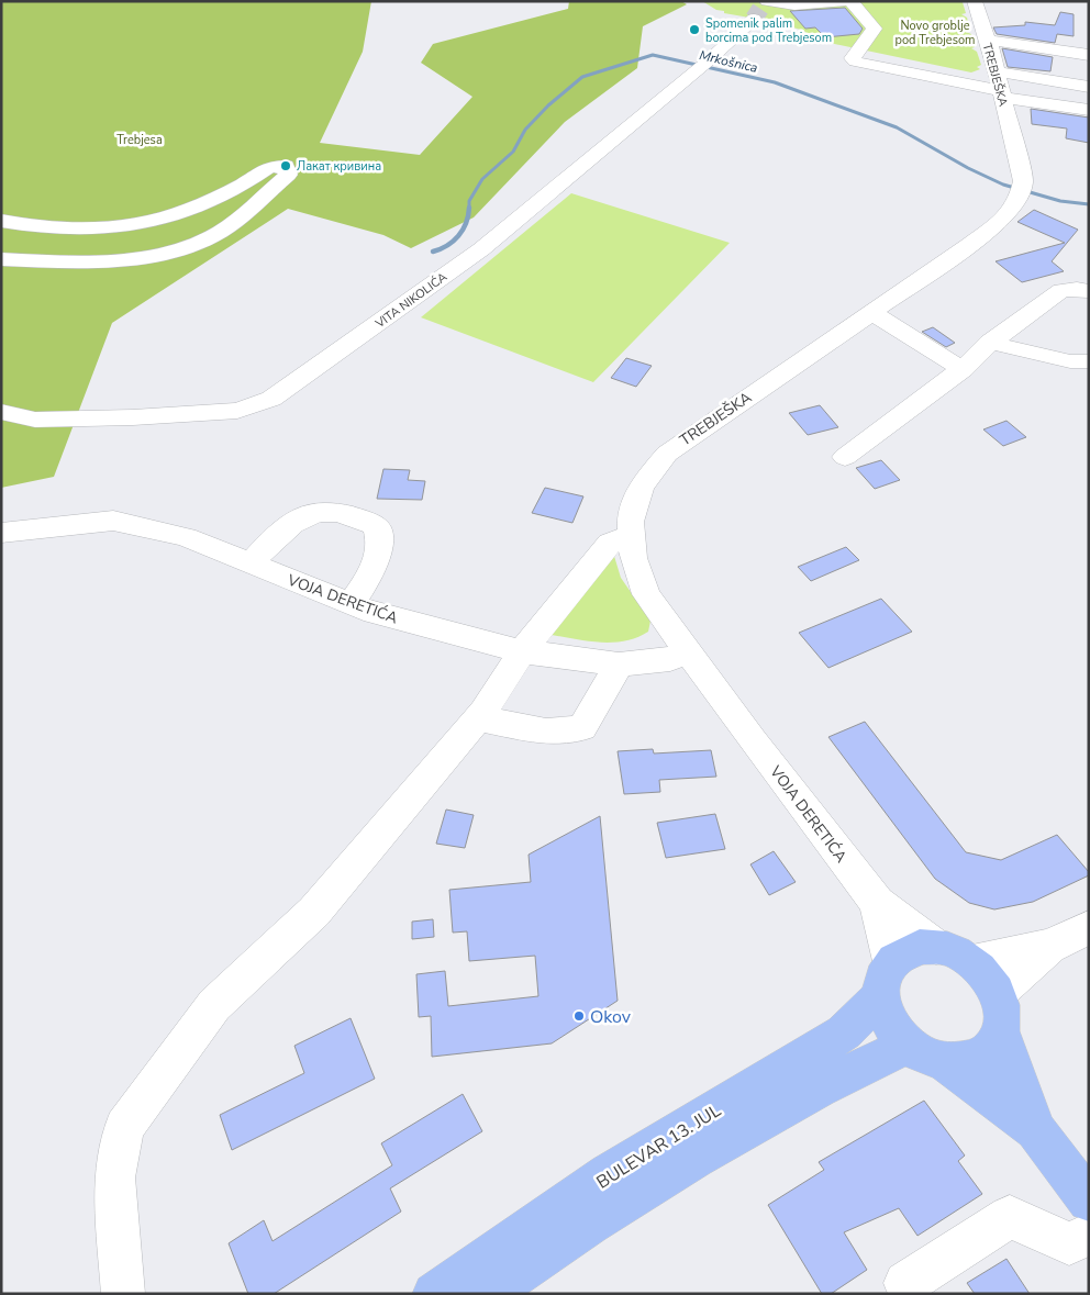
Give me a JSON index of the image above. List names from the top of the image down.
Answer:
{
  "streets": {
    "main road": ["BULEVAR 13. JUL"],
    "street": ["TREBJEŠKA", "VITA NIKOLIĆA", "VOJA DERETIĆA"]
  },
  "crossings": [
    ["TREBJEŠKA", "VOJA DERETIĆA"]
  ],
  "water": ["Mrkošnica"],
  "parks": ["Novo groblje pod Trebjesom", "Trebjesa"],
  "places": ["Spomenik palim borcima pod Trebjesom", "Лакат кривина", "Okov"]
}
